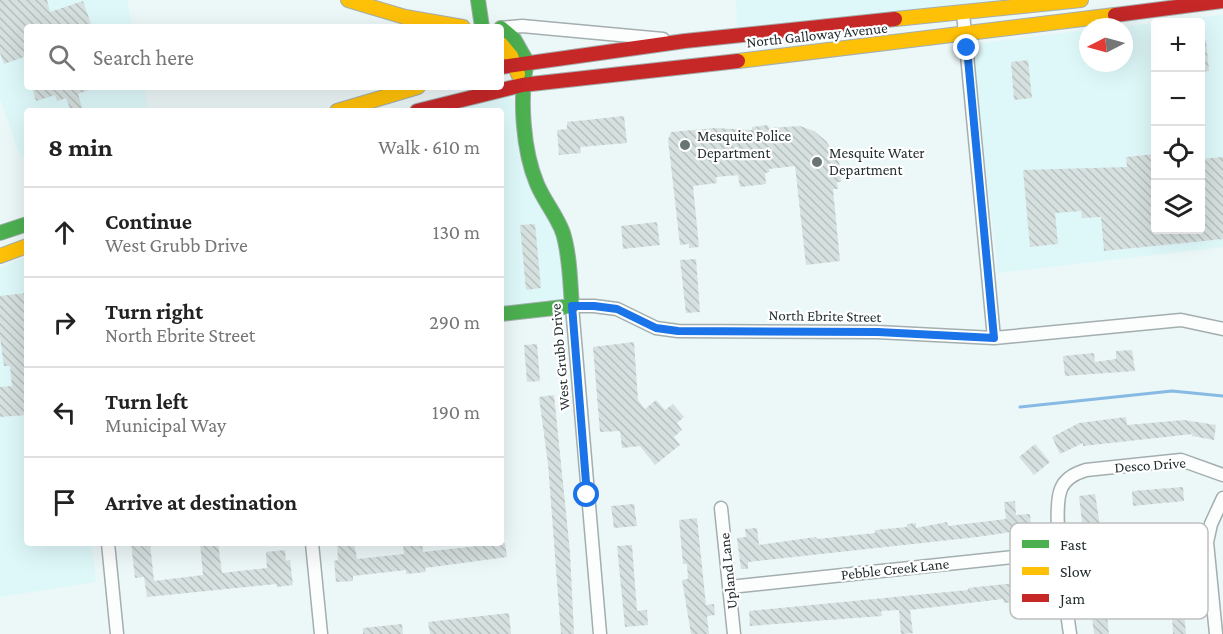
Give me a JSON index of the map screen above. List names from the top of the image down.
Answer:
{
  "streets": {
    "main road": ["North Galloway Avenue", "North Ebrite Street", "West Grubb Drive"],
    "street": ["Desco Drive", "Pebble Creek Lane", "Upland Lane"]
  },
  "crossings": [
    ["North Galloway Avenue", "West Grubb Drive"],
    ["North Ebrite Street", "West Grubb Drive"],
    ["Pebble Creek Lane", "Upland Lane"]
  ],
  "places": ["Mesquite Police Department", "Mesquite Water Department"],
  "legend": ["Fast", "Slow", "Jam"],
  "north": "left",
  "page": {
    "map_buttons": ["+", "−"],
    "search": "Search here",
    "heading": ["8 min", "Walk · 610 m"],
    "list": [
      ["Continue", "West Grubb Drive", "130 m"],
      ["Turn right", "North Ebrite Street", "290 m"],
      ["Turn left", "Municipal Way", "190 m"],
      "Arrive at destination"
    ]
  }
}
